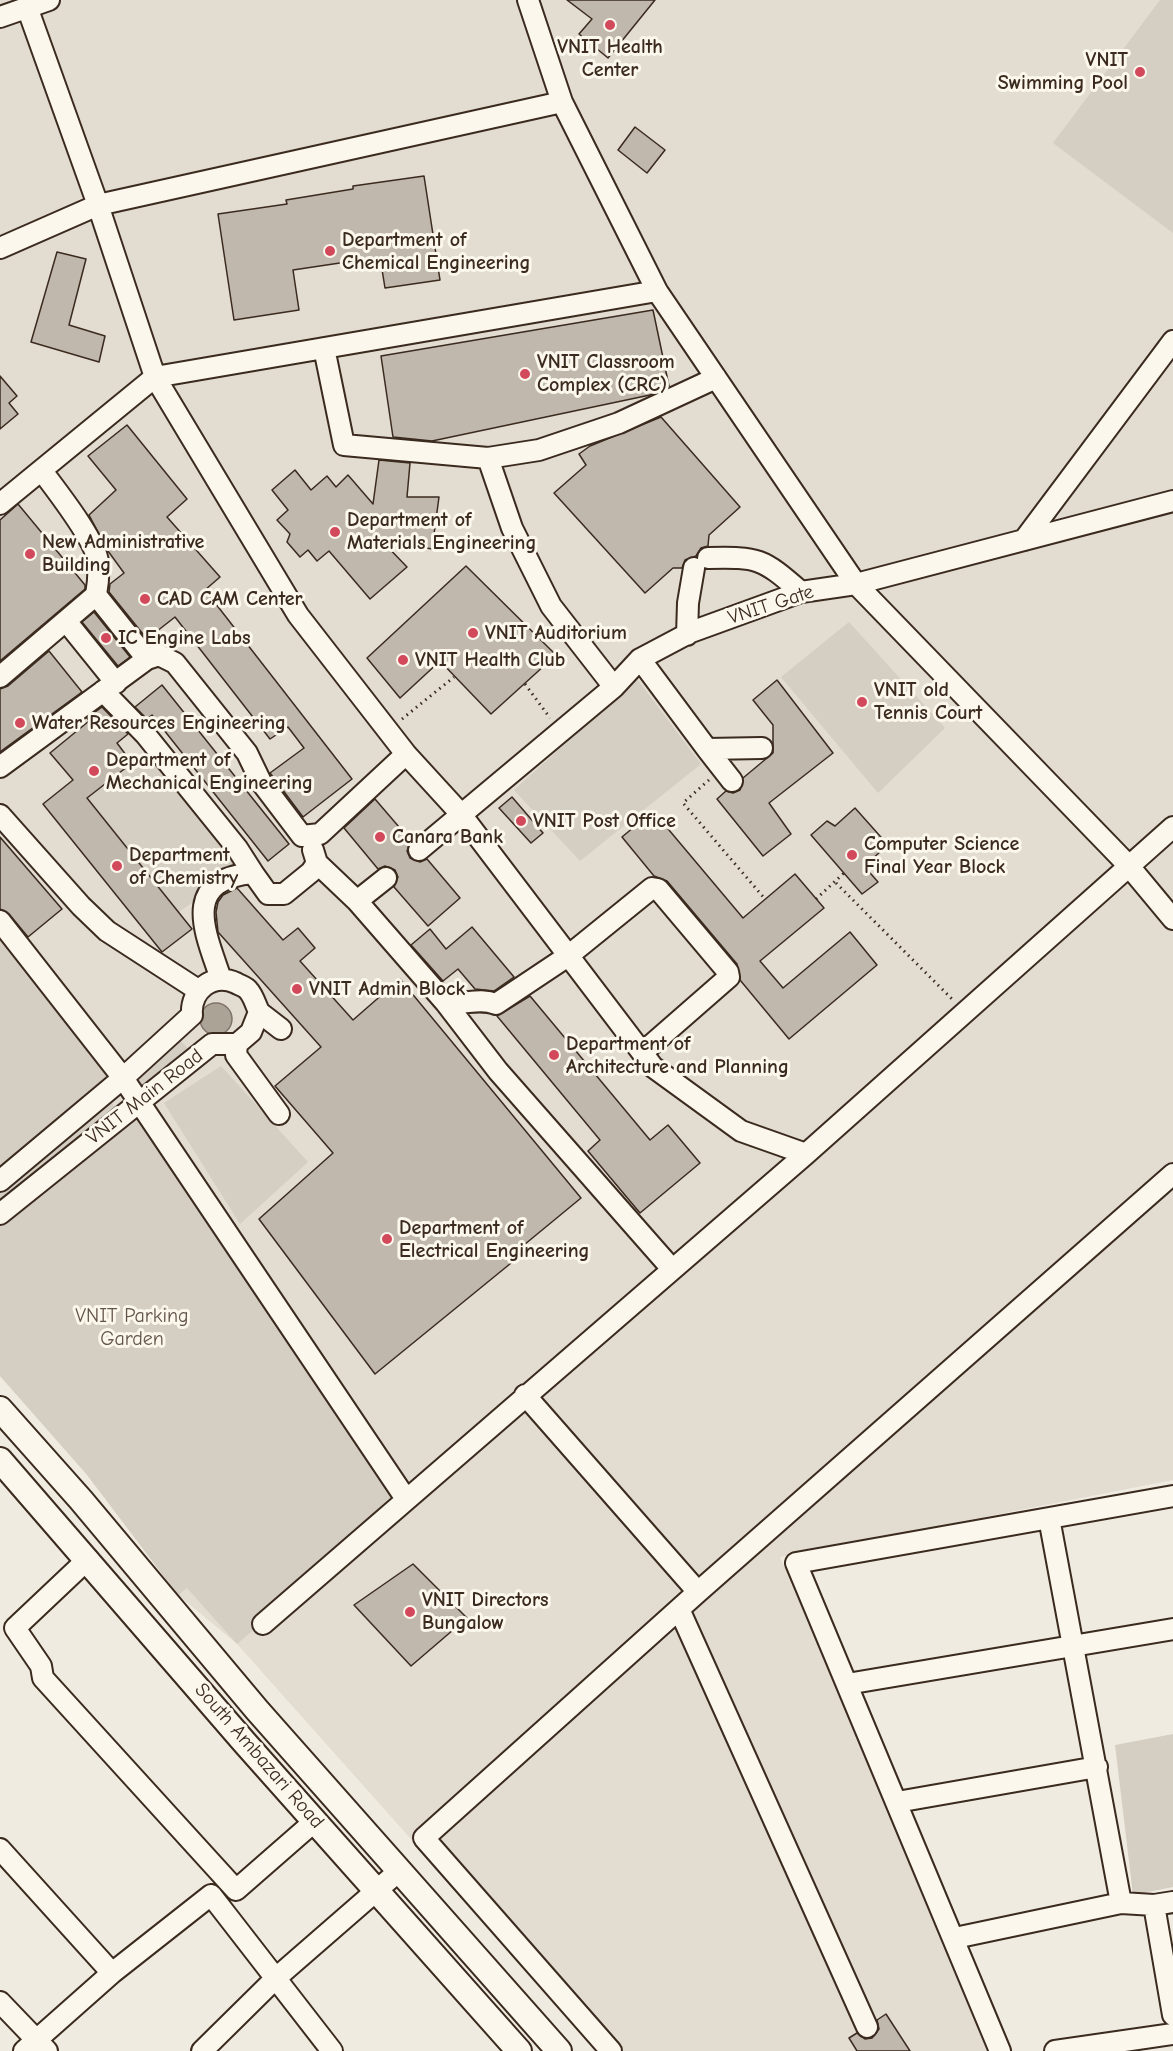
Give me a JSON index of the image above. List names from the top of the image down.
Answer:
{
  "streets": {
    "main road": ["South Ambazari Road"],
    "street": ["VNIT Gate", "VNIT Main Road"]
  },
  "parks": ["VNIT Parking Garden"],
  "places": [
    "VNIT Health Center",
    "VNIT Swimming Pool",
    "Department of Chemical Engineering",
    "VNIT Classroom Complex (CRC)",
    "Department of Materials Engineering",
    "New Administrative Building",
    "CAD CAM Center",
    "VNIT Auditorium",
    "IC Engine Labs",
    "VNIT Health Club",
    "VNIT old Tennis Court",
    "Water Resources Engineering",
    "Department of Mechanical Engineering",
    "VNIT Post Office",
    "Canara Bank",
    "Computer Science Final Year Block",
    "Department of Chemistry",
    "VNIT Admin Block",
    "Department of Architecture and Planning",
    "Department of Electrical Engineering",
    "VNIT Directors Bungalow"
  ]
}
